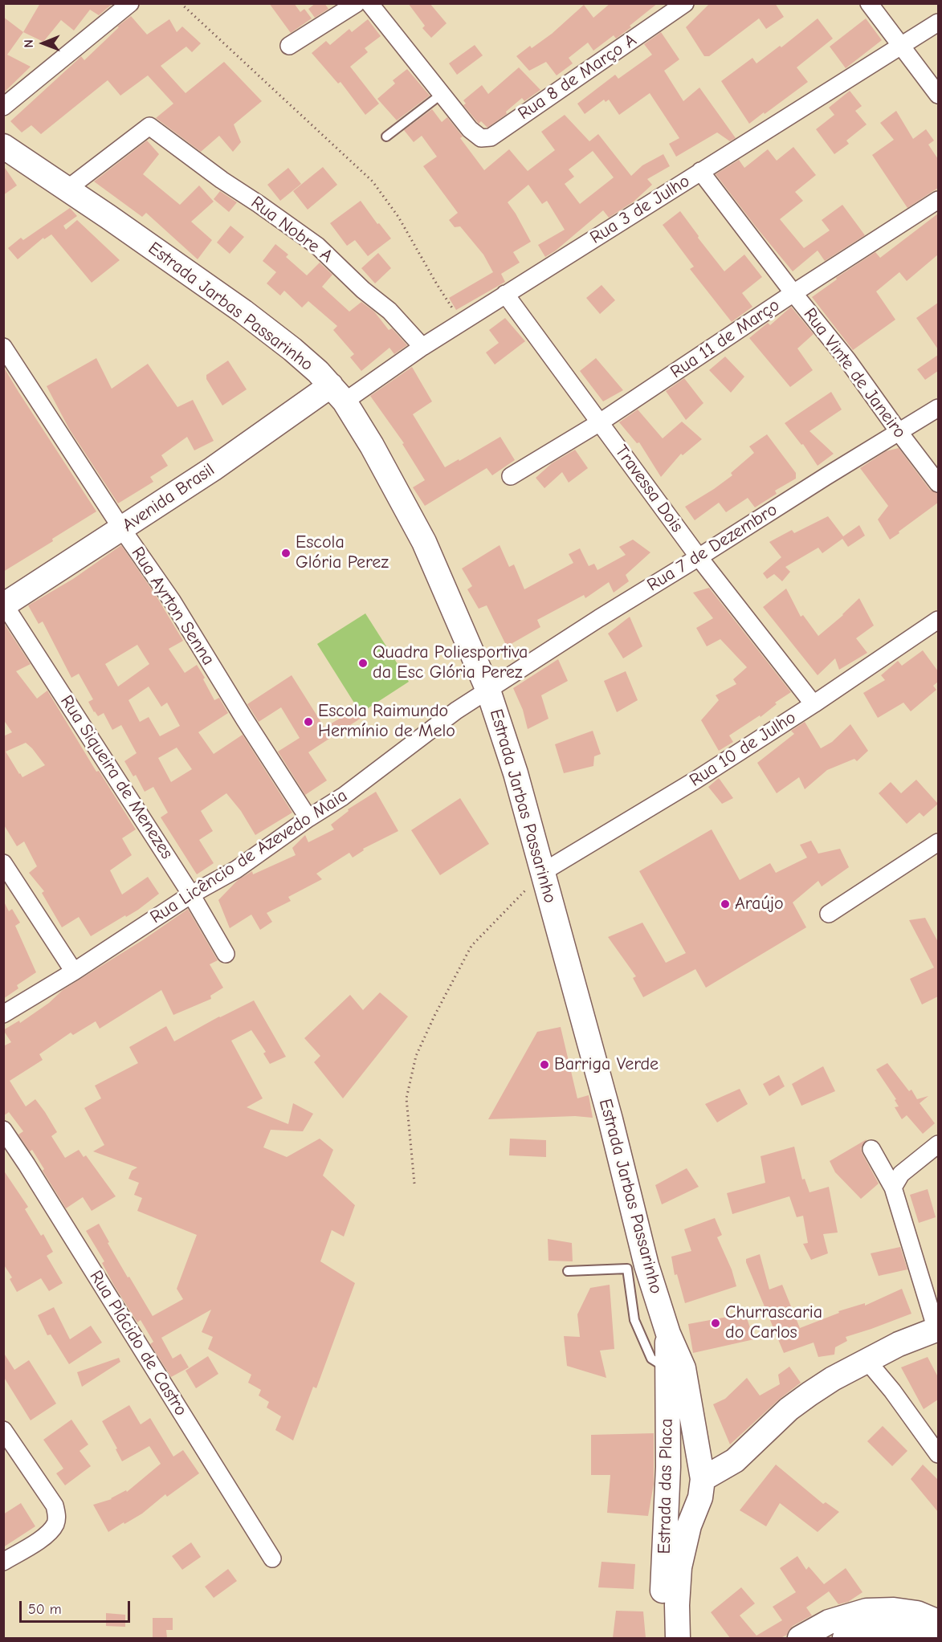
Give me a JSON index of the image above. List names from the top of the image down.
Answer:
{
  "streets": {
    "street": [
      "Rua 8 de Março A",
      "Rua 3 de Julho",
      "Rua Nobre A",
      "Estrada Jarbas Passarinho",
      "Rua 11 de Março",
      "Rua Vinte de Janeiro",
      "Travessa Dois",
      "Avenida Brasil",
      "Rua 7 de Dezembro",
      "Rua Ayrton Senna",
      "Rua 10 de Julho",
      "Rua Siqueira de Menezes",
      "Rua Licêncio de Azevedo Maia",
      "Rua Plácido de Castro",
      "Estrada das Placa"
    ]
  },
  "crossings": [
    ["Rua 3 de Julho", "Rua Nobre A"],
    ["Rua 3 de Julho", "Estrada Jarbas Passarinho"],
    ["Rua 3 de Julho", "Rua Vinte de Janeiro"],
    ["Rua 3 de Julho", "Travessa Dois"],
    ["Rua 3 de Julho", "Avenida Brasil"],
    ["Rua Nobre A", "Estrada Jarbas Passarinho"],
    ["Estrada Jarbas Passarinho", "Avenida Brasil"],
    ["Estrada Jarbas Passarinho", "Rua 7 de Dezembro"],
    ["Estrada Jarbas Passarinho", "Rua 10 de Julho"],
    ["Estrada Jarbas Passarinho", "Rua Licêncio de Azevedo Maia"],
    ["Estrada Jarbas Passarinho", "Estrada das Placa"],
    ["Rua 11 de Março", "Rua Vinte de Janeiro"],
    ["Rua 11 de Março", "Travessa Dois"],
    ["Rua Vinte de Janeiro", "Rua 7 de Dezembro"],
    ["Travessa Dois", "Rua 7 de Dezembro"],
    ["Travessa Dois", "Rua 10 de Julho"],
    ["Avenida Brasil", "Rua Ayrton Senna"],
    ["Avenida Brasil", "Rua Siqueira de Menezes"],
    ["Rua 7 de Dezembro", "Rua Licêncio de Azevedo Maia"],
    ["Rua Ayrton Senna", "Rua Licêncio de Azevedo Maia"],
    ["Rua Siqueira de Menezes", "Rua Licêncio de Azevedo Maia"]
  ],
  "places": [
    "Escola Glória Perez",
    "Quadra Poliesportiva da Esc Glória Perez",
    "Escola Raimundo Hermínio de Melo",
    "Araújo",
    "Barriga Verde",
    "Churrascaria do Carlos"
  ],
  "scale_bar": "50 m",
  "north": "left"
}
